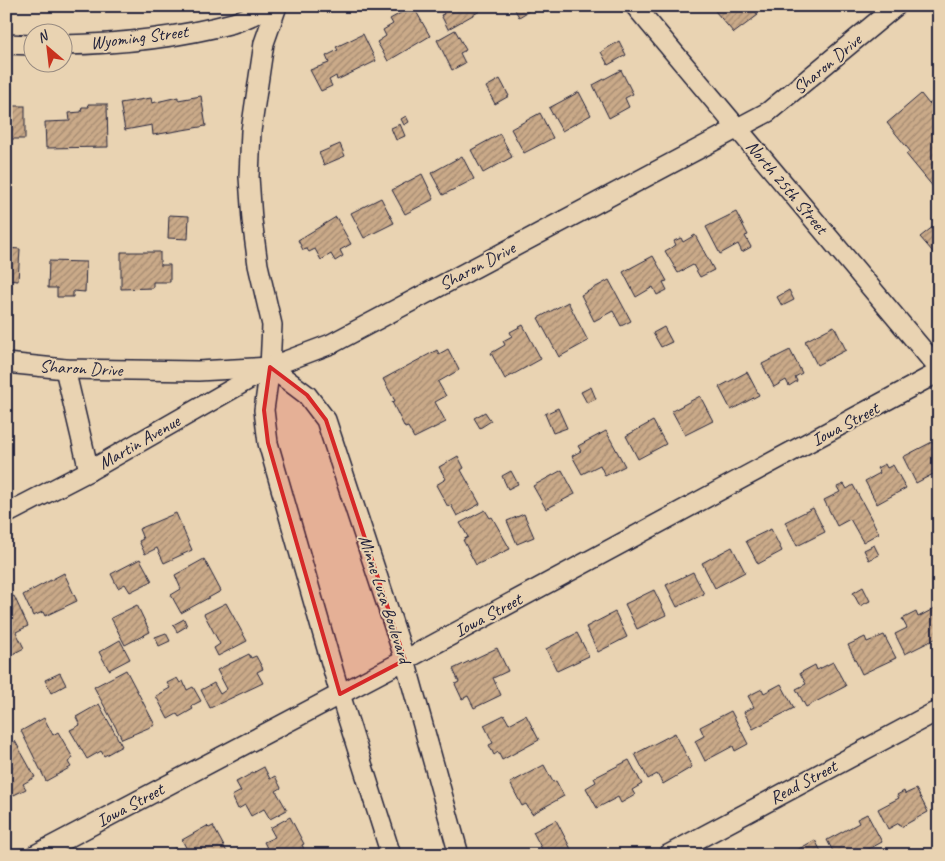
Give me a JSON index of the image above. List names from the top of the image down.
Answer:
{
  "streets": {
    "street": [
      "Wyoming Street",
      "Sharon Drive",
      "North 25th Street",
      "Iowa Street",
      "Martin Avenue",
      "Minne Lusa Boulevard",
      "Read Street"
    ]
  },
  "crossings": [
    ["Sharon Drive", "North 25th Street"],
    ["Sharon Drive", "Martin Avenue"],
    ["Sharon Drive", "Minne Lusa Boulevard"],
    ["North 25th Street", "Iowa Street"],
    ["Iowa Street", "Minne Lusa Boulevard"],
    ["Martin Avenue", "Minne Lusa Boulevard"]
  ],
  "north": "top left"
}
